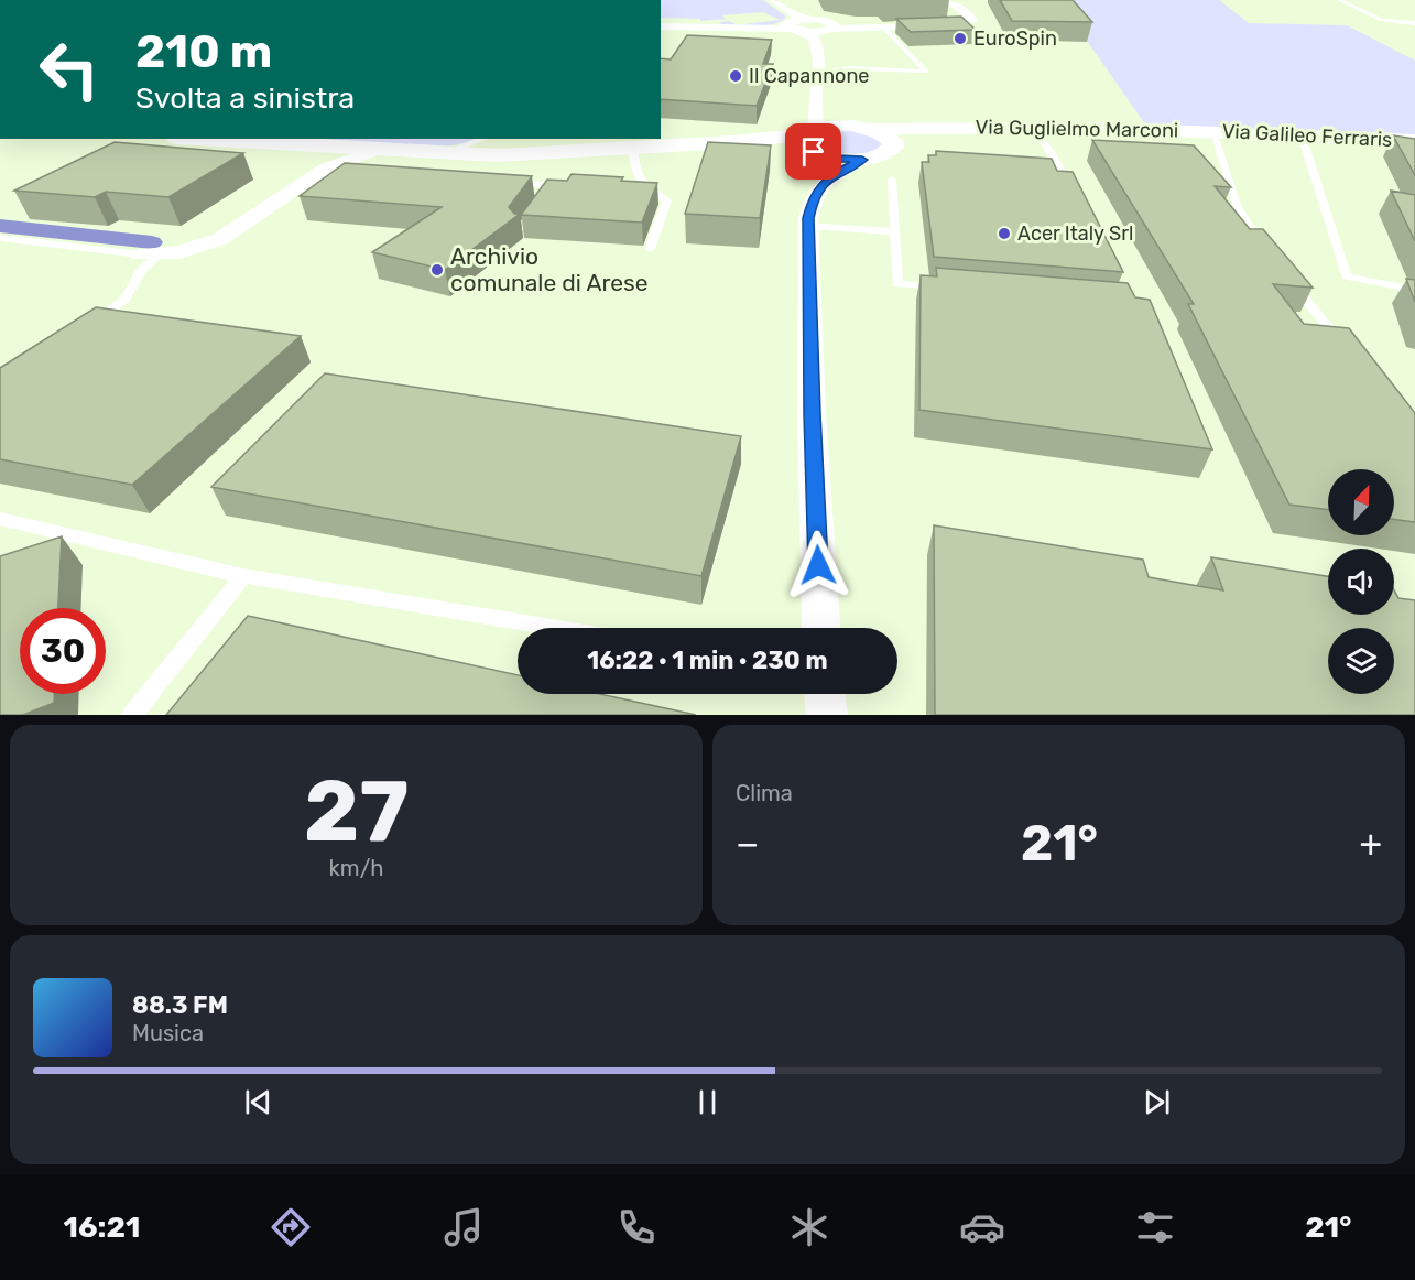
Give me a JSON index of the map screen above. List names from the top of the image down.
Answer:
{
  "streets": {
    "street": ["Via Guglielmo Marconi", "Via Galileo Ferraris"]
  },
  "crossings": [
    ["Via Guglielmo Marconi", "Via Galileo Ferraris"]
  ],
  "places": [
    "EuroSpin",
    "Il Capannone",
    "Acer Italy Srl",
    "Archivio comunale di Arese"
  ],
  "north": "top right",
  "page": {
    "turn": ["210 m", "Svolta a sinistra"],
    "limit": "30",
    "trip": "16:22 · 1 min · 230 m",
    "tile": [
      ["27", "km/h"],
      "Clima"
    ],
    "heat": ["−", "21°", "+"],
    "song": ["88.3 FM", "Musica"],
    "tabs": ["16:21", "21°"]
  }
}
